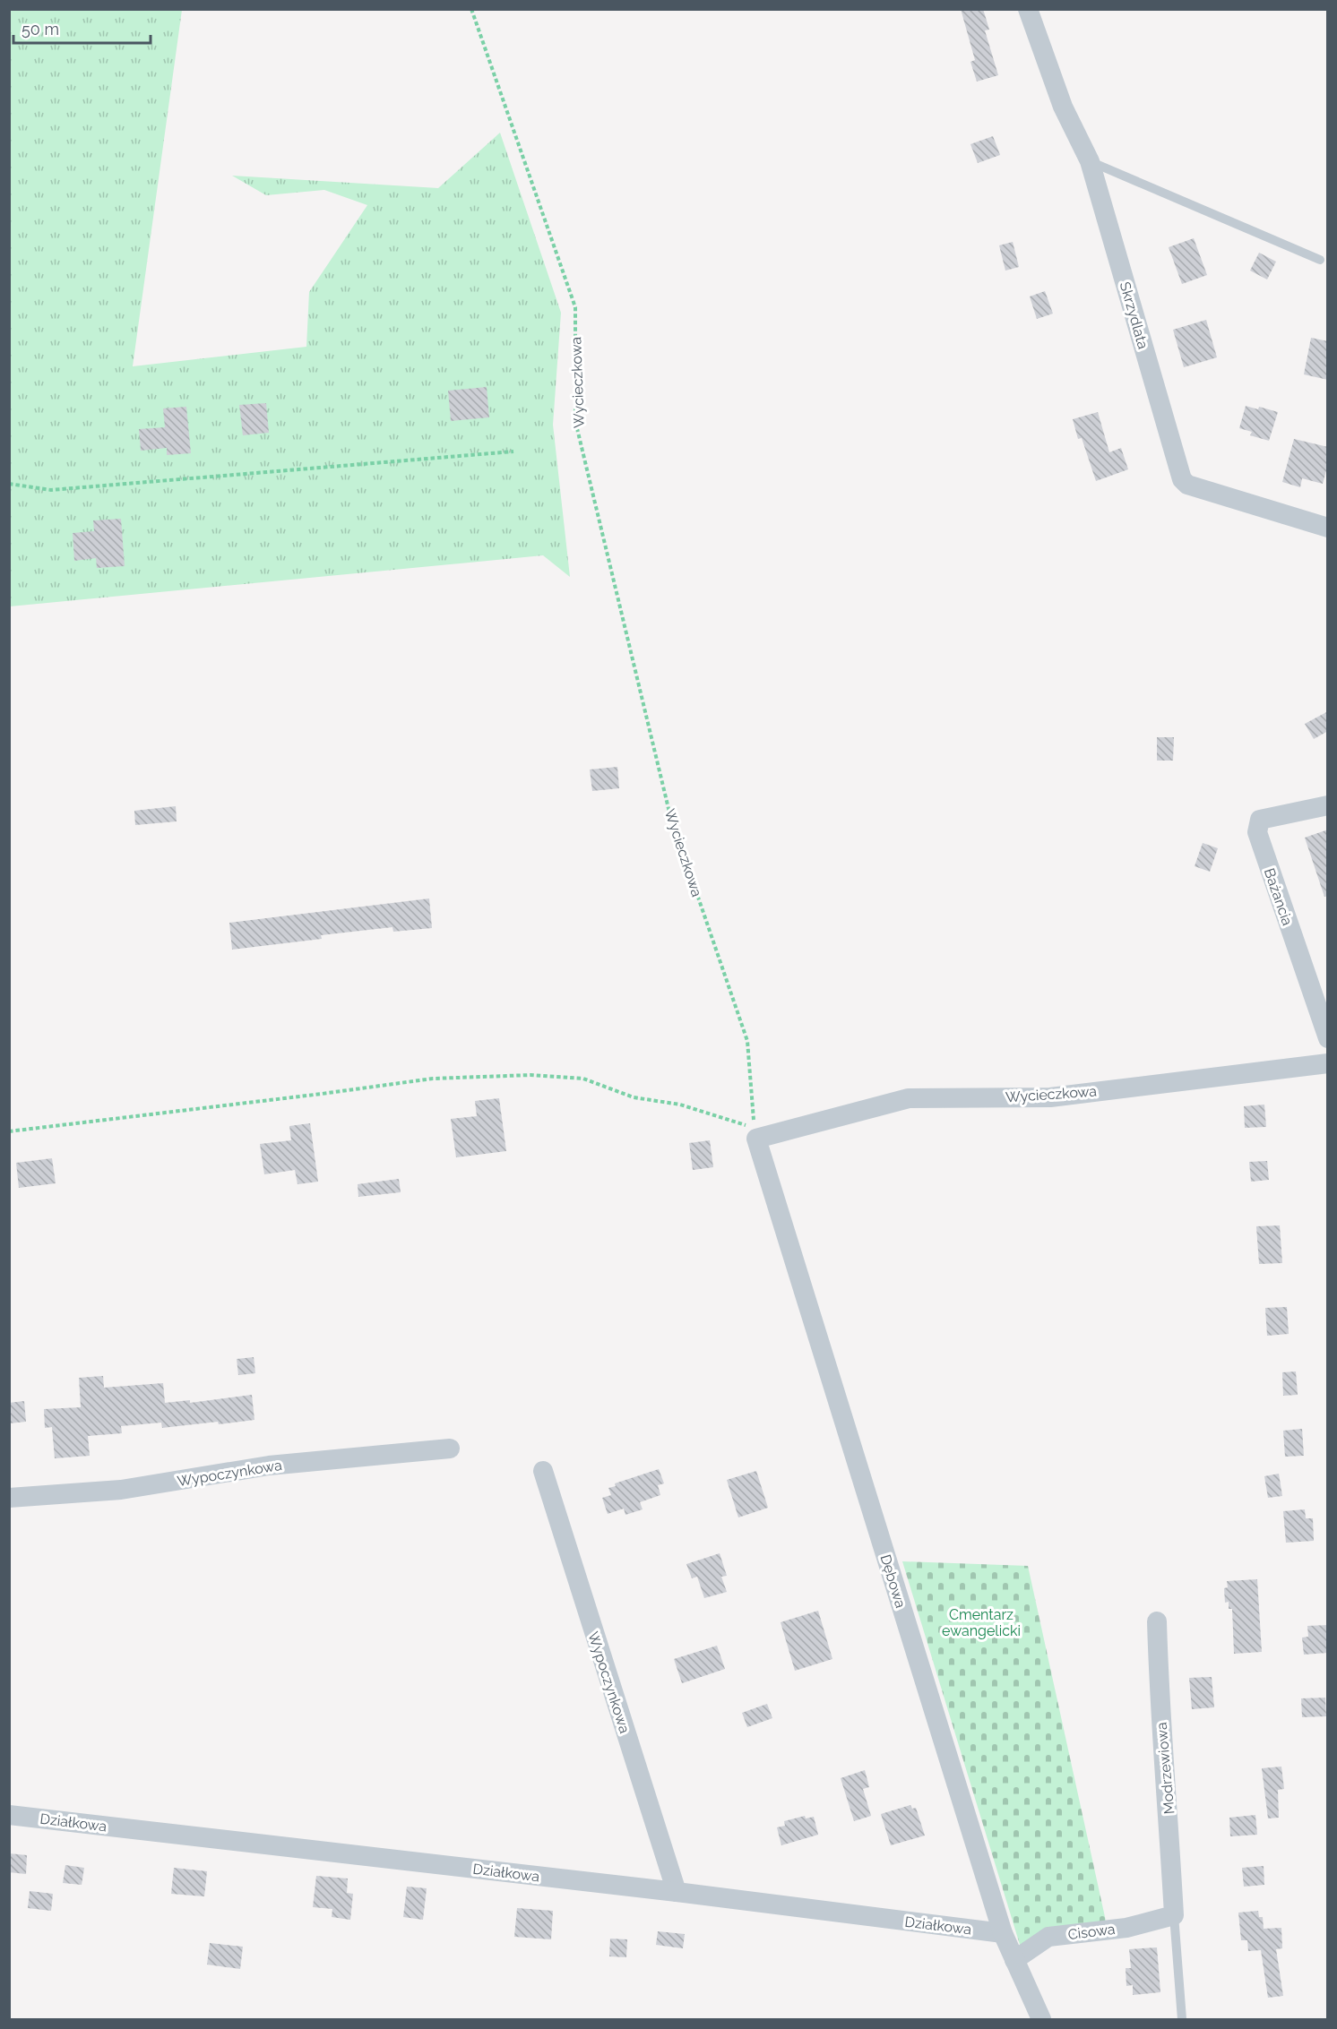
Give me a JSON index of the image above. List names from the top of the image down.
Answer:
{
  "streets": {
    "street": [
      "Skrzydlata",
      "Wycieczkowa",
      "Bażancia",
      "Wypoczynkowa",
      "Dębowa",
      "Modrzewiowa",
      "Działkowa",
      "Cisowa"
    ]
  },
  "crossings": [
    ["Wycieczkowa", "Dębowa"],
    ["Wypoczynkowa", "Działkowa"],
    ["Dębowa", "Działkowa"],
    ["Dębowa", "Cisowa"],
    ["Modrzewiowa", "Cisowa"]
  ],
  "parks": ["Cmentarz ewangelicki"],
  "scale_bar": "50 m"
}
